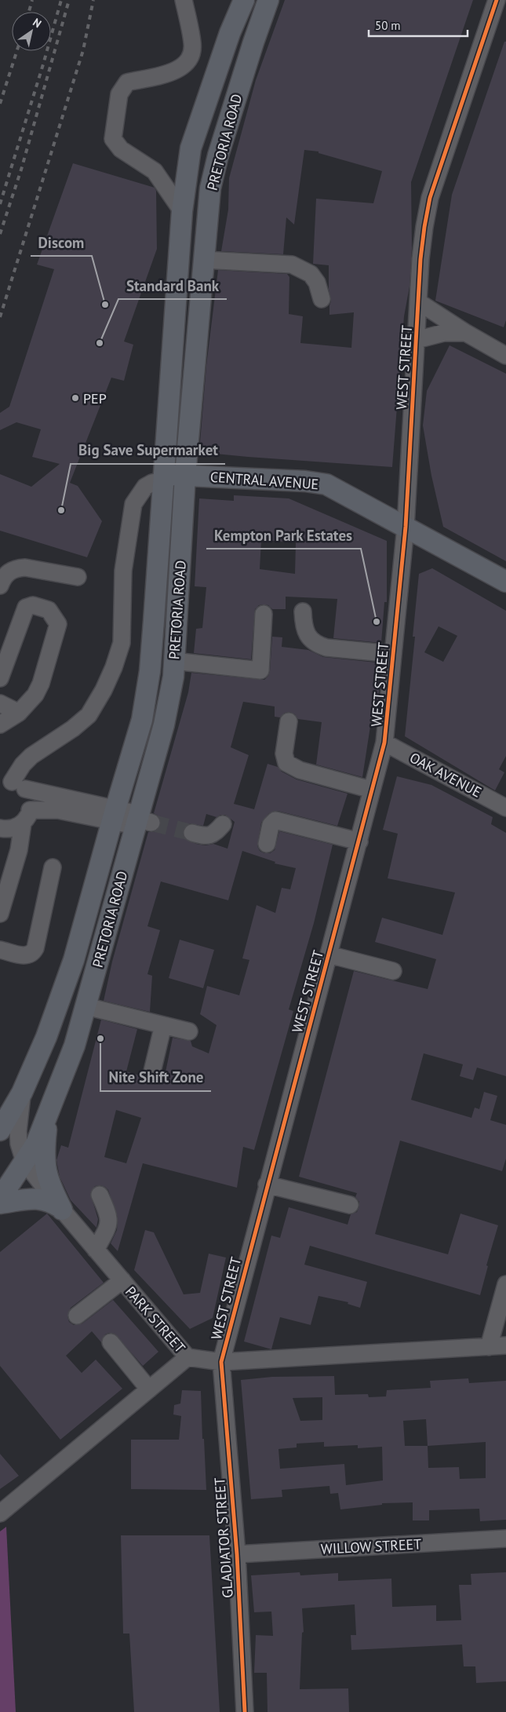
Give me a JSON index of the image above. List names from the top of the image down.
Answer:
{
  "streets": {
    "main road": ["PRETORIA ROAD", "CENTRAL AVENUE"],
    "street": [
      "WEST STREET",
      "OAK AVENUE",
      "PARK STREET",
      "GLADIATOR STREET",
      "WILLOW STREET"
    ]
  },
  "crossings": [
    ["PRETORIA ROAD", "CENTRAL AVENUE"],
    ["PRETORIA ROAD", "PARK STREET"],
    ["WEST STREET", "CENTRAL AVENUE"],
    ["WEST STREET", "OAK AVENUE"],
    ["WEST STREET", "PARK STREET"],
    ["WEST STREET", "GLADIATOR STREET"],
    ["PARK STREET", "GLADIATOR STREET"],
    ["GLADIATOR STREET", "WILLOW STREET"]
  ],
  "places": [
    "Discom",
    "Standard Bank",
    "PEP",
    "Big Save Supermarket",
    "Kempton Park Estates",
    "Nite Shift Zone"
  ],
  "scale_bar": "50 m",
  "north": "top right"
}
